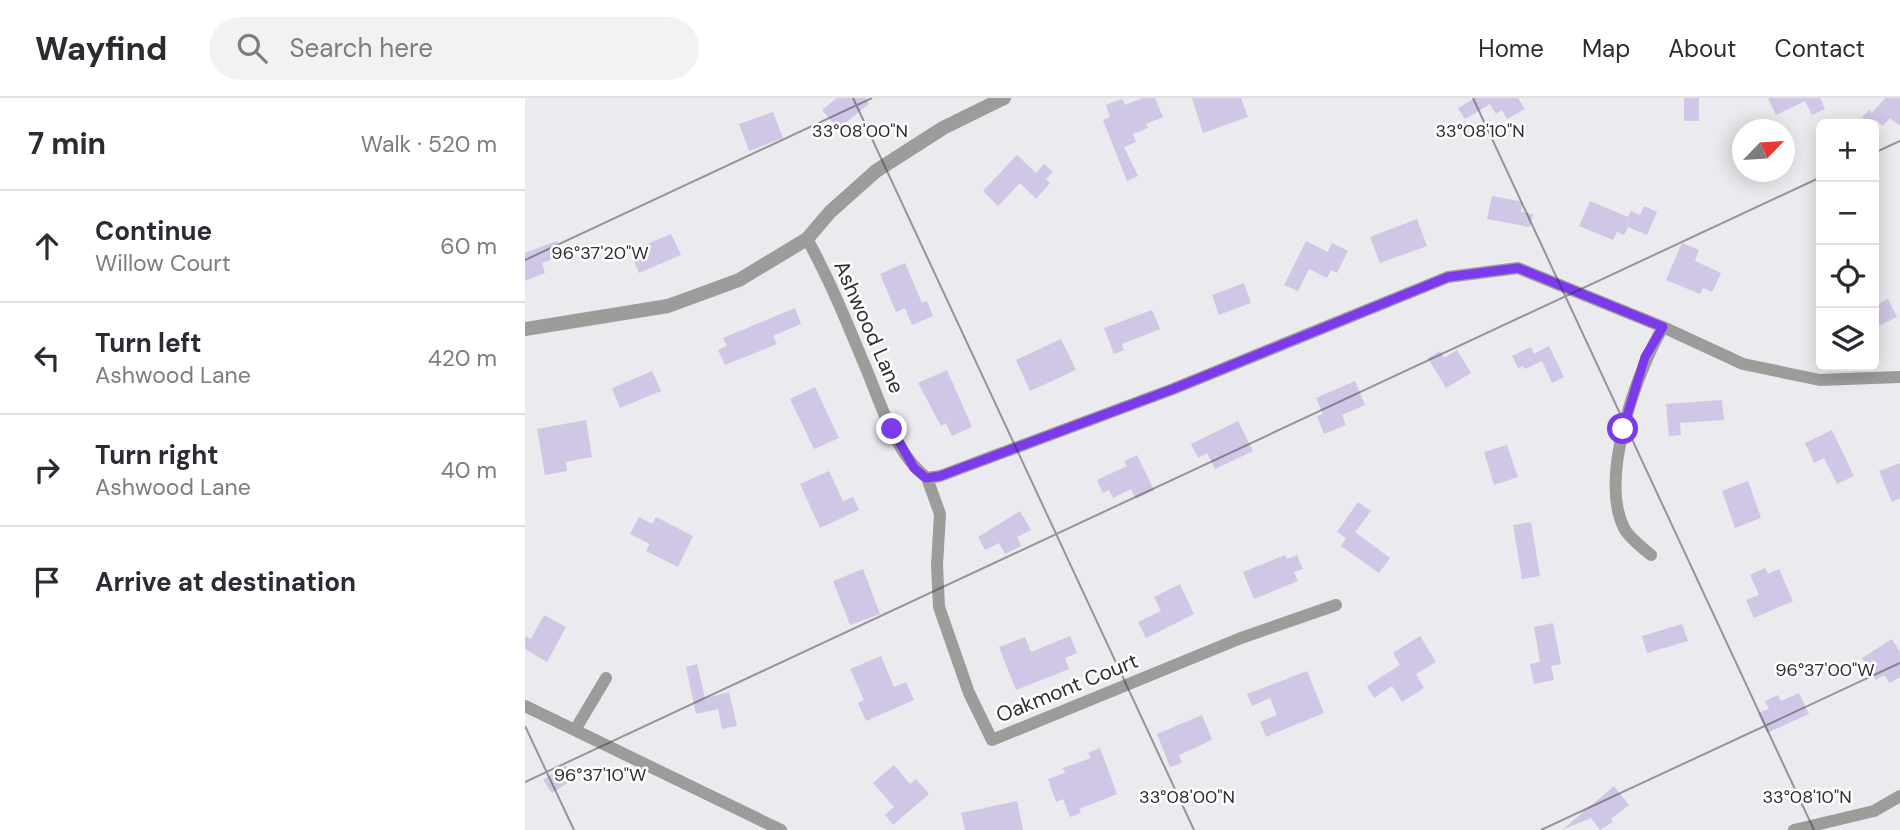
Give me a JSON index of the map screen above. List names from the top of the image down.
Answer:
{
  "streets": {
    "street": ["Ashwood Lane", "Oakmont Court"]
  },
  "crossings": [
    ["Ashwood Lane", "Oakmont Court"]
  ],
  "north": "top right",
  "page": {
    "header": "Wayfind",
    "search": "Search here",
    "nav": [
      "Home",
      "Map",
      "About",
      "Contact"
    ],
    "heading": ["7 min", "Walk · 520 m"],
    "map_buttons": ["+", "−"],
    "list": [
      ["Continue", "Willow Court", "60 m"],
      ["Turn left", "Ashwood Lane", "420 m"],
      ["Turn right", "Ashwood Lane", "40 m"],
      "Arrive at destination"
    ]
  },
  "coordinates": [
    "33°08'00\"N",
    "33°08'10\"N",
    "96°37'20\"W",
    "96°37'00\"W",
    "96°37'10\"W"
  ]
}
